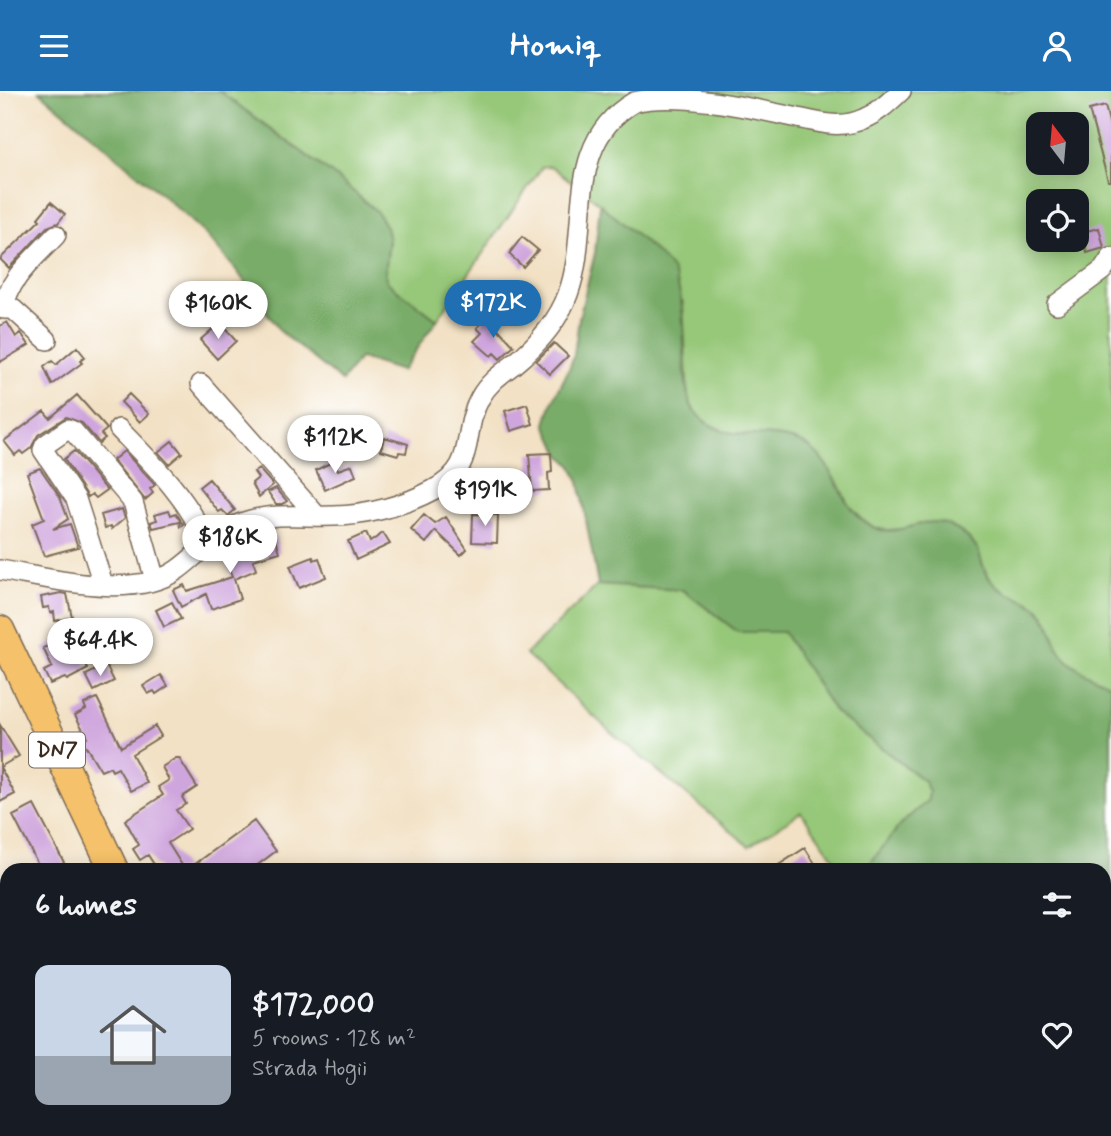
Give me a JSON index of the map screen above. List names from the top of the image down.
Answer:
{
  "streets": {
    "highway": ["DN7"]
  },
  "north": "top",
  "page": {
    "header": "Homiq",
    "price": [
      "$172K",
      "$160K",
      "$112K",
      "$191K",
      "$186K",
      "$64.4K"
    ],
    "heading": "6 homes",
    "list": [
      {
        "name": "$172,000",
        "note": "5 rooms · 128 m² · Strada Hogii"
      }
    ]
  }
}
